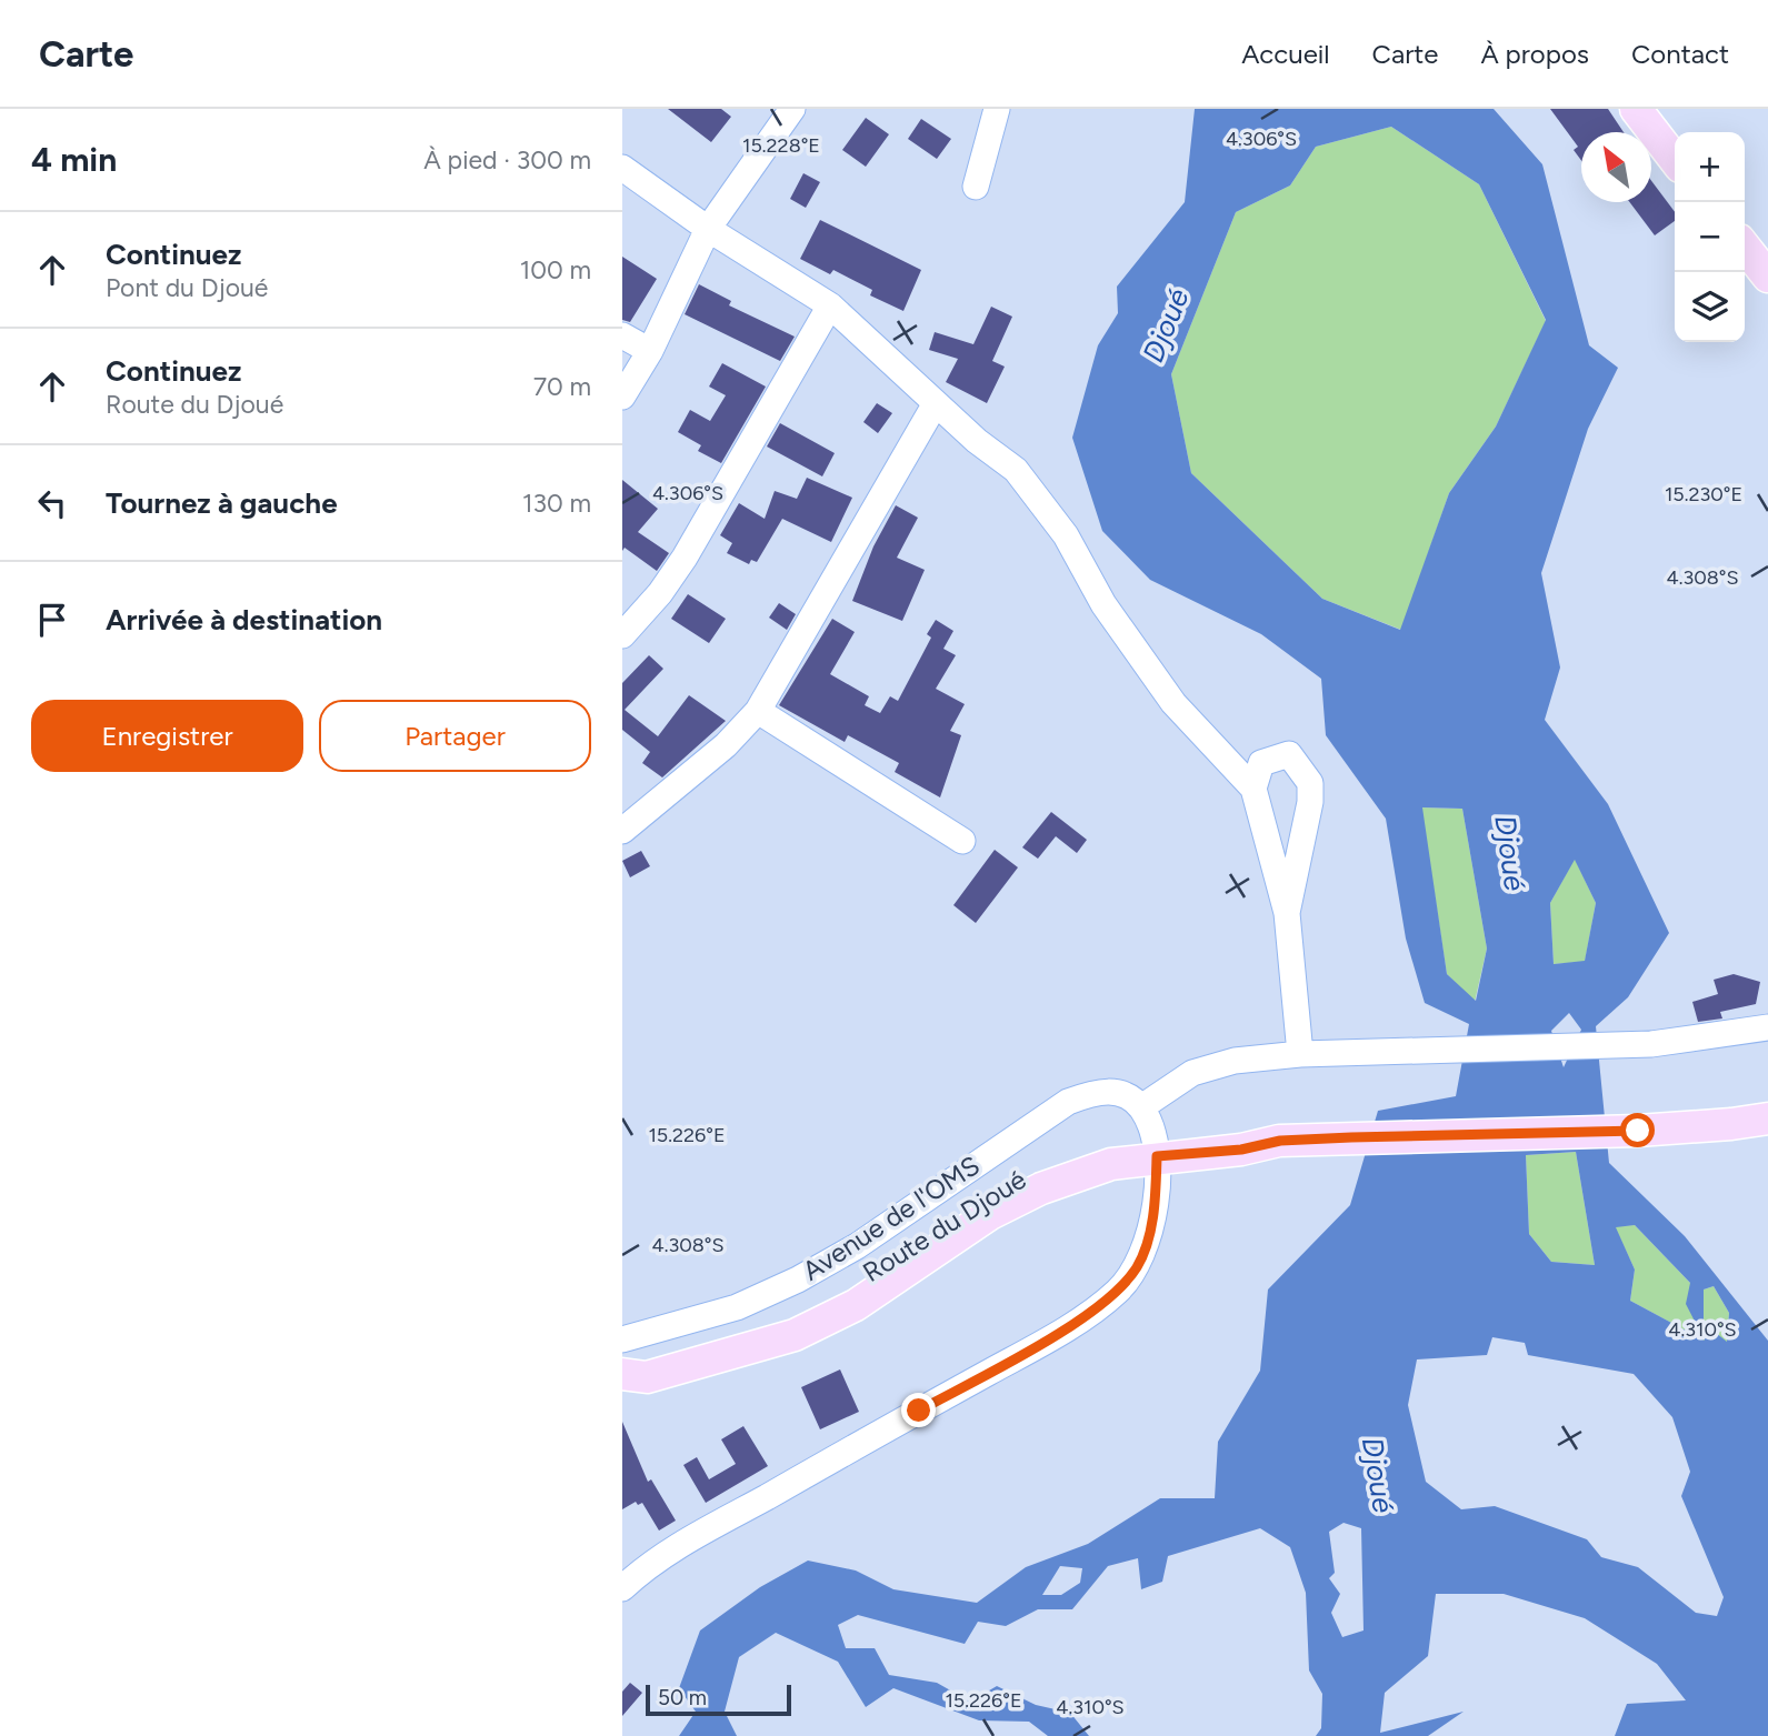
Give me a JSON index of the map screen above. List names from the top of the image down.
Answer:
{
  "streets": {
    "main road": ["Route du Djoué"],
    "street": ["Avenue de l'OMS"]
  },
  "water": ["Djoué"],
  "scale_bar": "50 m",
  "north": "top left",
  "page": {
    "header": "Carte",
    "nav": [
      "Accueil",
      "Carte",
      "À propos",
      "Contact"
    ],
    "heading": ["4 min", "À pied · 300 m"],
    "map_buttons": ["+", "−"],
    "list": [
      ["Continuez", "Pont du Djoué", "100 m"],
      ["Continuez", "Route du Djoué", "70 m"],
      ["Tournez à gauche", "130 m"],
      "Arrivée à destination"
    ],
    "buttons": ["Enregistrer", "Partager"],
    "scale": "50 m"
  },
  "coordinates": [
    "4.306°S",
    "15.228°E",
    "15.230°E",
    "4.308°S",
    "15.226°E",
    "4.310°S"
  ]
}
